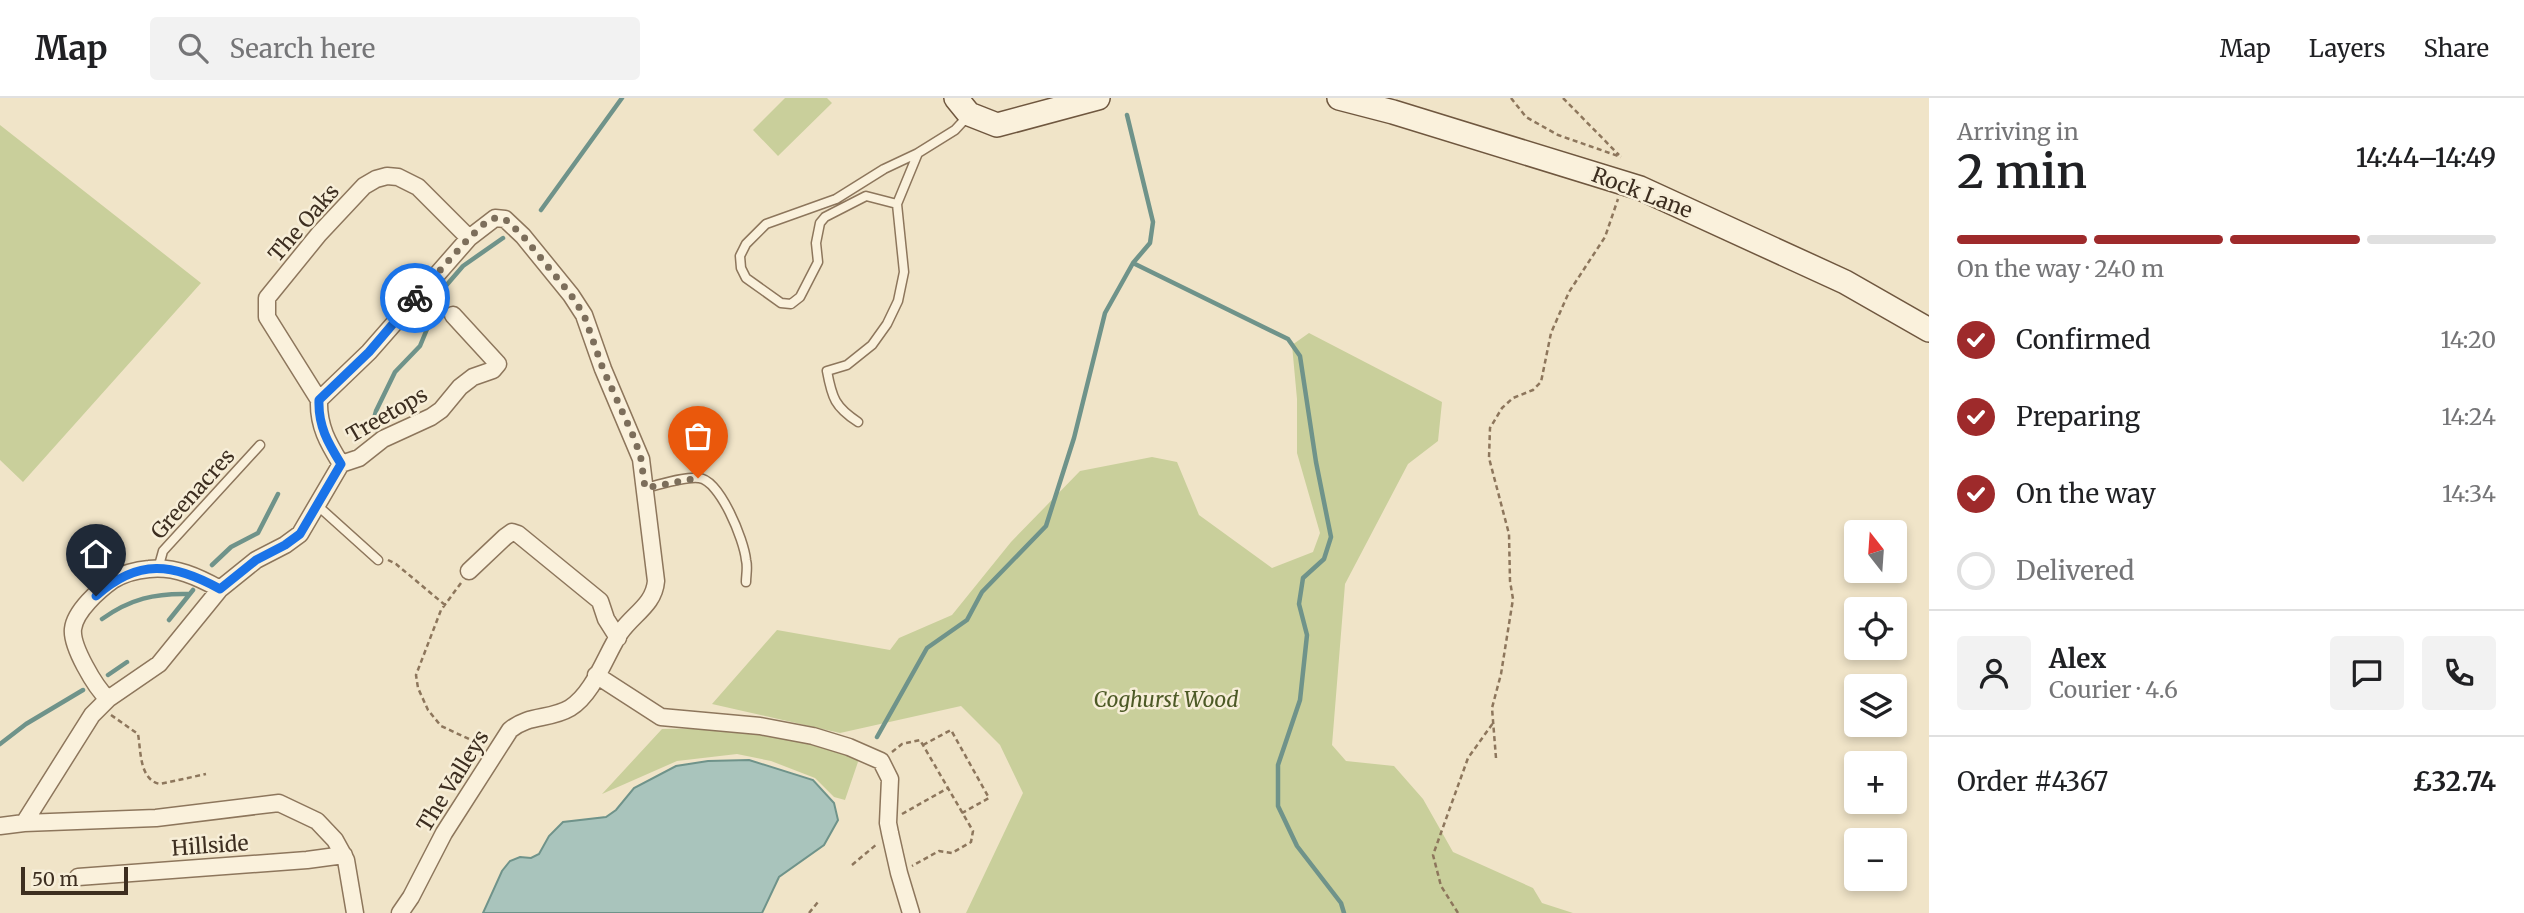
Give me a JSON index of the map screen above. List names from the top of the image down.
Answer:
{
  "streets": {
    "street": [
      "Rock Lane",
      "The Oaks",
      "Treetops",
      "The Valleys",
      "Hillside"
    ],
    "lane": ["Greenacres"]
  },
  "crossings": [
    ["The Oaks", "The Valleys"]
  ],
  "parks": ["Coghurst Wood"],
  "scale_bar": "50 m",
  "north": "top",
  "page": {
    "header": "Map",
    "search": "Search here",
    "nav": ["Map", "Layers", "Share"],
    "heading": ["2 min", "Arriving in", "14:44–14:49"],
    "panel": [
      "Alex",
      "Courier · 4.6",
      "Order #4367",
      "£32.74"
    ],
    "bar": "On the way · 240 m",
    "list": [
      ["Confirmed", "14:20"],
      ["Preparing", "14:24"],
      ["On the way", "14:34"],
      "Delivered"
    ],
    "map_buttons": ["+", "−"],
    "scale": "50 m"
  }
}
